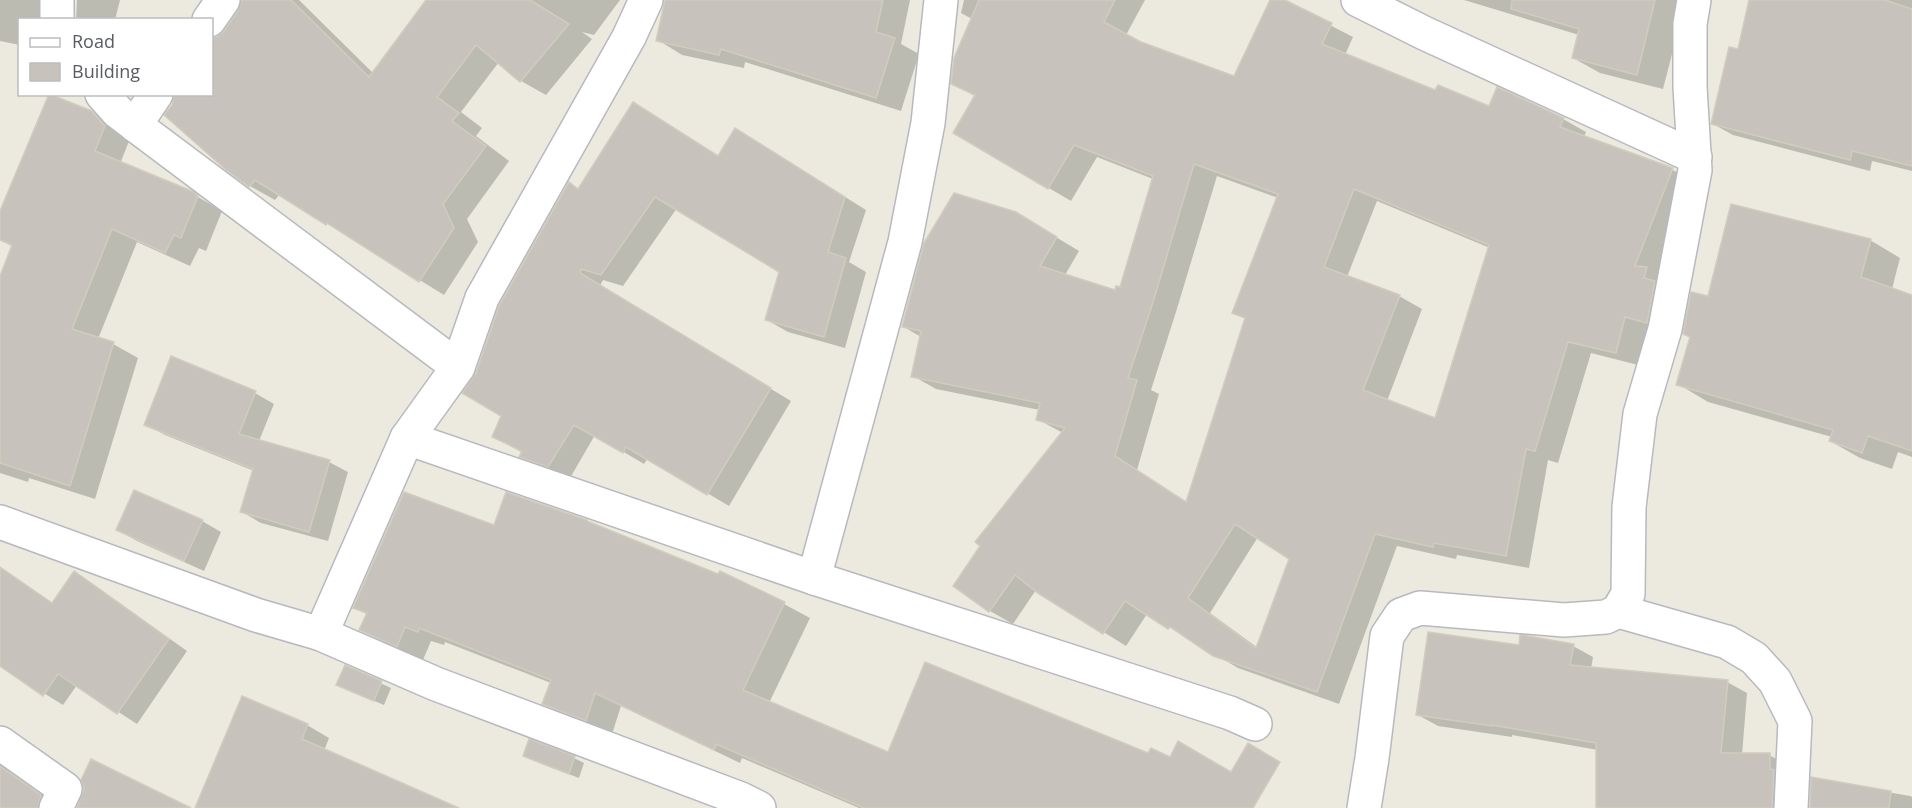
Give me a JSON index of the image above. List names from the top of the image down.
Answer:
{
  "legend": ["Road", "Building"]
}
